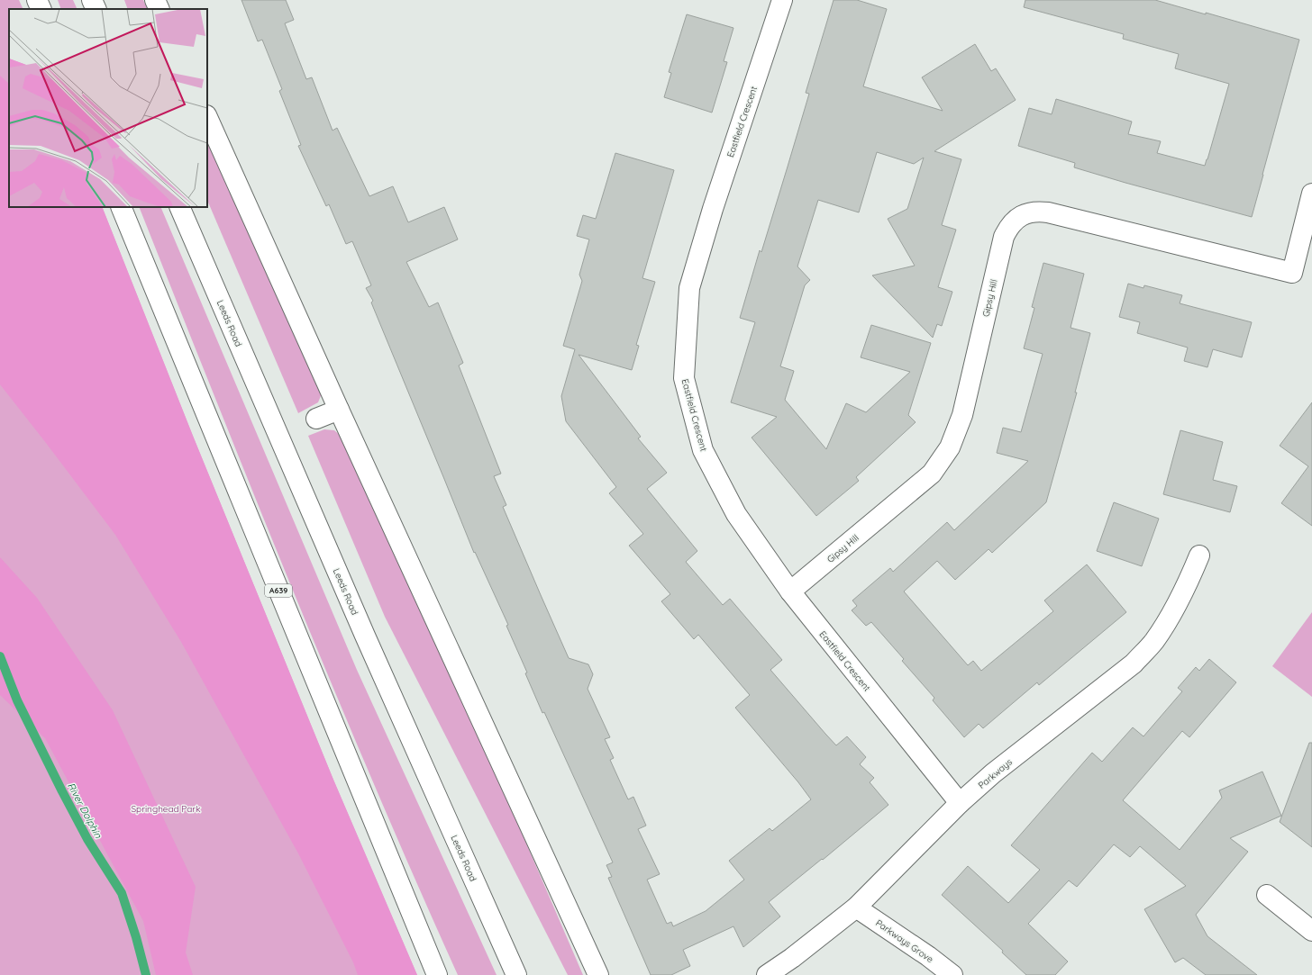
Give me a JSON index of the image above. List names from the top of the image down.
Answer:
{
  "streets": {
    "street": [
      "Eastfield Crescent",
      "Gipsy Hill",
      "Leeds Road",
      "A639",
      "Parkways",
      "Parkways Grove"
    ]
  },
  "crossings": [
    ["Eastfield Crescent", "Gipsy Hill"],
    ["Eastfield Crescent", "Parkways"],
    ["Parkways", "Parkways Grove"]
  ],
  "water": ["River Dolphin"],
  "parks": ["Springhead Park"]
}
